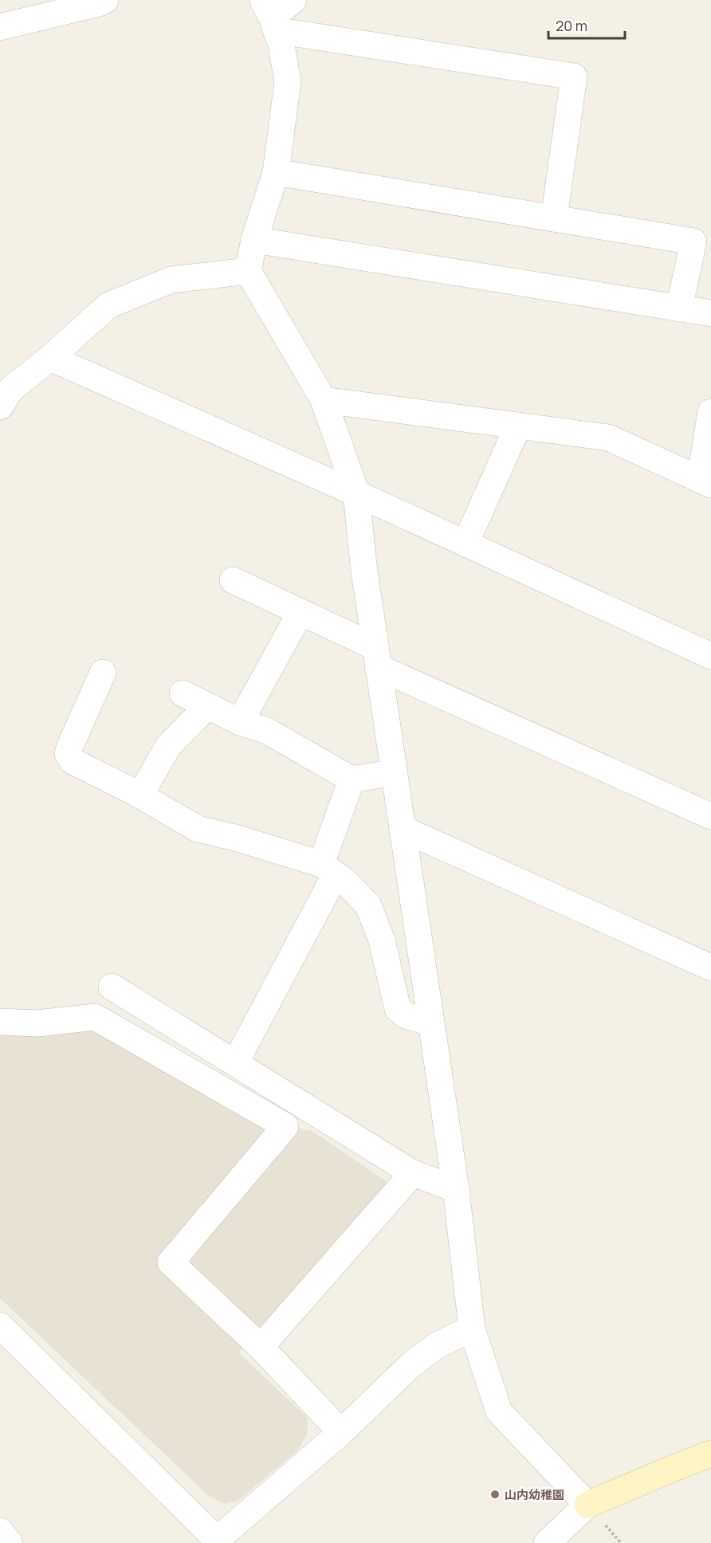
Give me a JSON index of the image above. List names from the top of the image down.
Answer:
{
  "places": ["山内幼稚園"],
  "scale_bar": "20 m"
}
